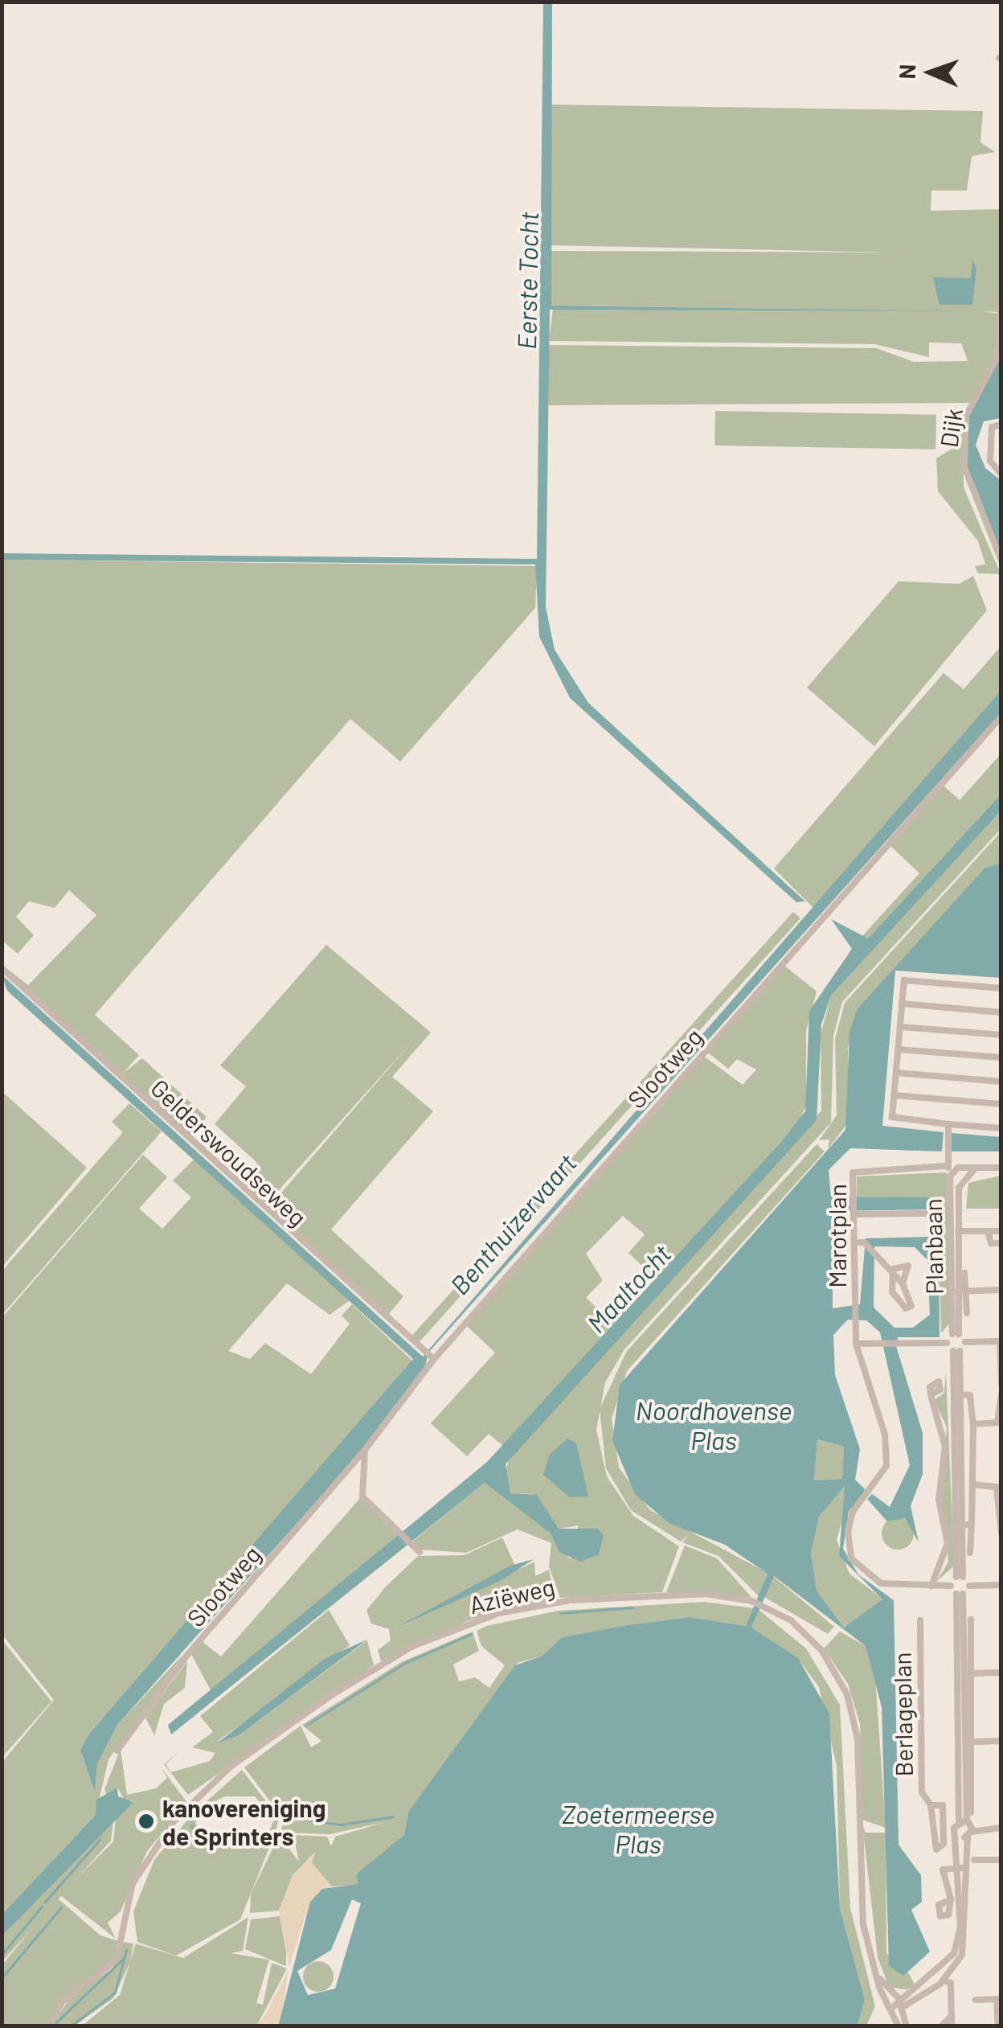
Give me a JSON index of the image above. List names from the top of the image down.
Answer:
{
  "streets": {
    "street": [
      "Dijk",
      "Slootweg",
      "Gelderswoudseweg",
      "Marotplan",
      "Planbaan",
      "Aziëweg",
      "Berlageplan"
    ]
  },
  "crossings": [
    ["Slootweg", "Gelderswoudseweg"]
  ],
  "water": [
    "Eerste Tocht",
    "Benthuizervaart",
    "Maaltocht",
    "Noordhovense Plas",
    "Zoetermeerse Plas"
  ],
  "places": ["kanovereniging de Sprinters"],
  "north": "left"
}
